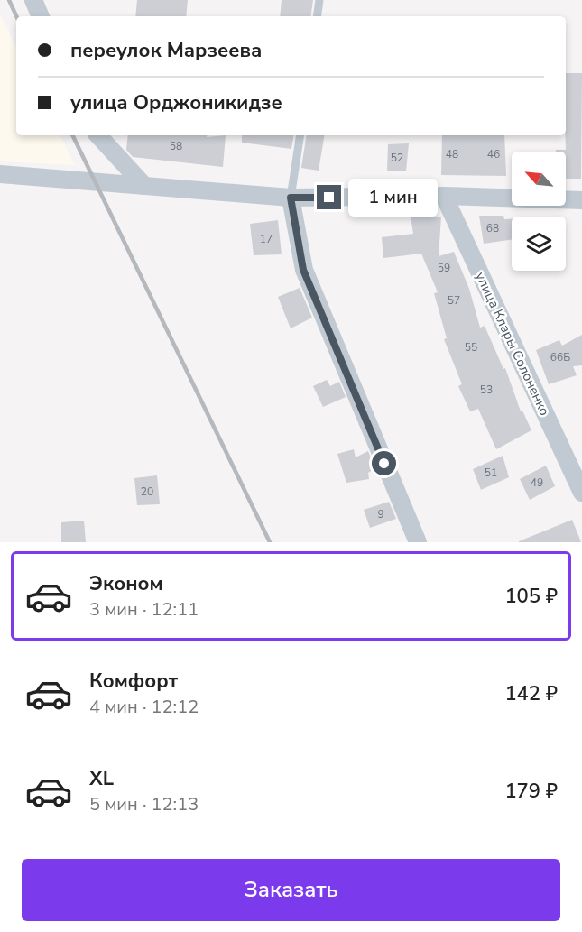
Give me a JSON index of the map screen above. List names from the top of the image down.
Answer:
{
  "streets": {
    "street": ["улица Клары Солоненко"]
  },
  "house_numbers": [
    "58",
    "48",
    "46",
    "52",
    "68",
    "17",
    "59",
    "57",
    "55",
    "66Б",
    "53",
    "51",
    "49",
    "20",
    "9"
  ],
  "north": "top left",
  "page": {
    "banner": ["переулок Марзеева", "улица Орджоникидзе"],
    "bubble": "1 мин",
    "list": [
      {
        "name": "Эконом",
        "note": "3 мин · 12:11",
        "value": "105 ₽"
      },
      {
        "name": "Комфорт",
        "note": "4 мин · 12:12",
        "value": "142 ₽"
      },
      {
        "name": "XL",
        "note": "5 мин · 12:13",
        "value": "179 ₽"
      }
    ],
    "buttons": "Заказать"
  }
}
